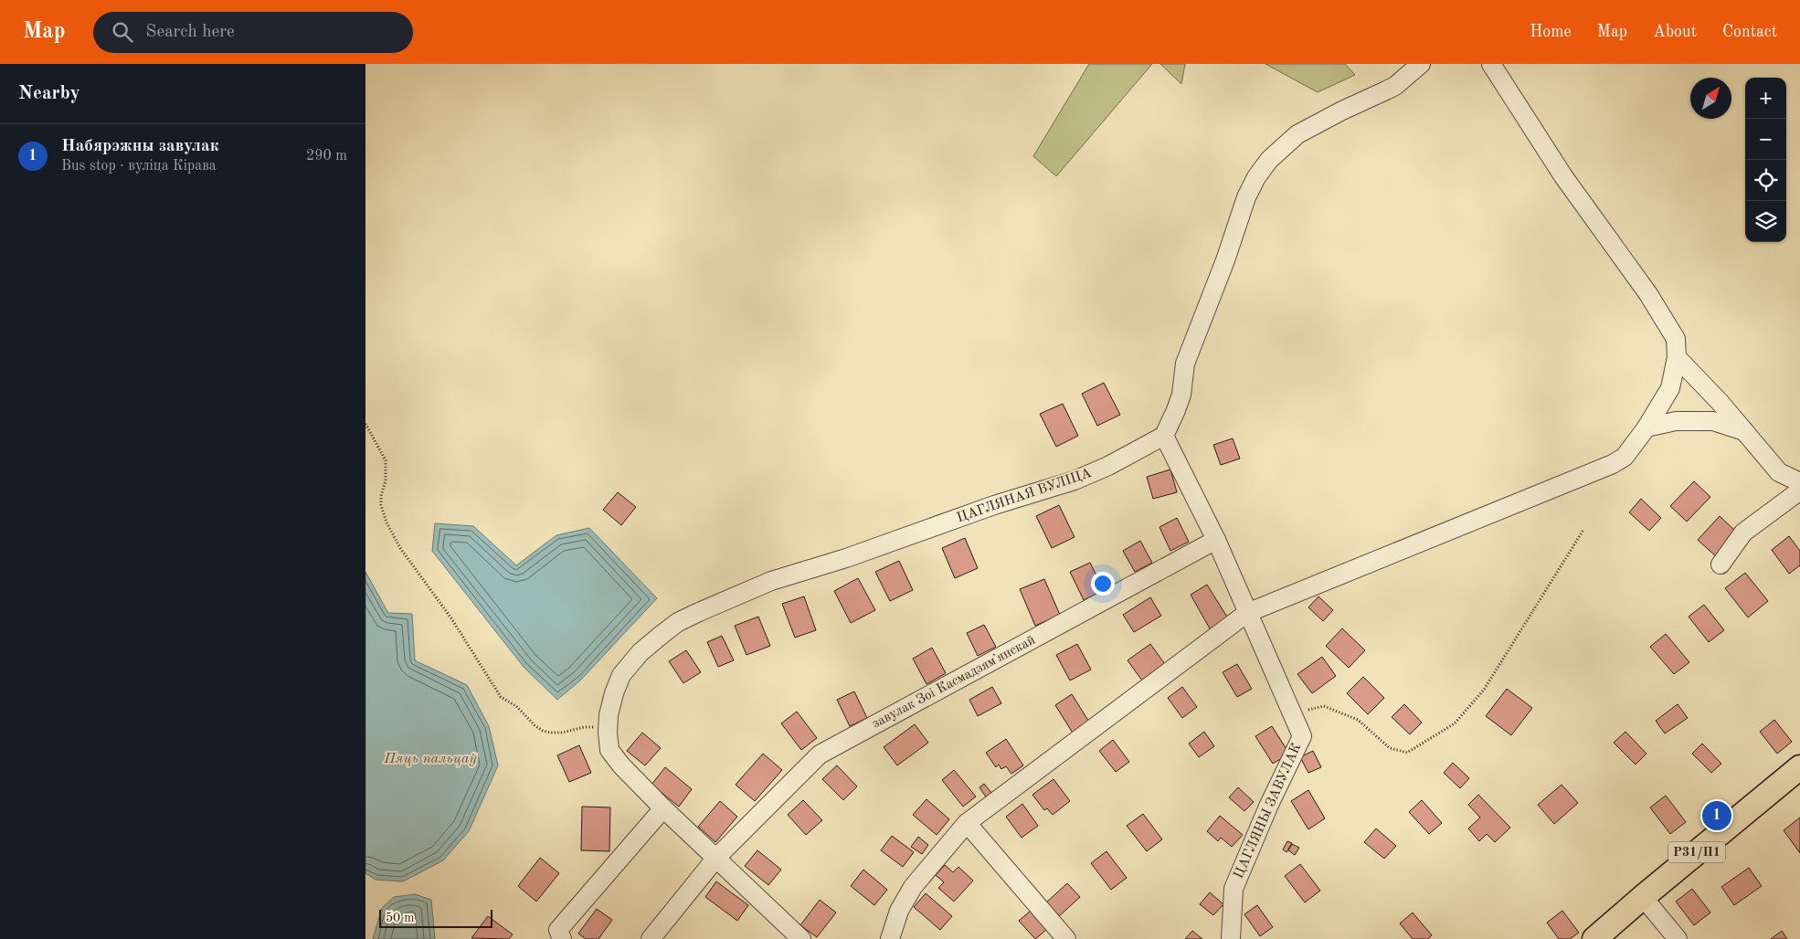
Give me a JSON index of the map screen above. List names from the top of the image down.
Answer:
{
  "streets": {
    "main road": ["Р31/П1"],
    "street": ["ЦАГЛЯНАЯ ВУЛІЦА", "завулак Зоі Касмадзямʼянскай", "ЦАГЛЯНЫ ЗАВУЛАК"]
  },
  "crossings": [
    ["ЦАГЛЯНАЯ ВУЛІЦА", "завулак Зоі Касмадзямʼянскай"]
  ],
  "water": ["Пяць пальцаў"],
  "scale_bar": "50 m",
  "north": "top right",
  "page": {
    "header": "Map",
    "search": "Search here",
    "nav": [
      "Home",
      "Map",
      "About",
      "Contact"
    ],
    "heading": "Nearby",
    "map_buttons": ["+", "−"],
    "list": [
      {
        "mark": "1",
        "name": "Набярэжны завулак",
        "note": "Bus stop · вуліца Кірава",
        "value": "290 m"
      }
    ],
    "pins": "1",
    "scale": "50 m"
  }
}
